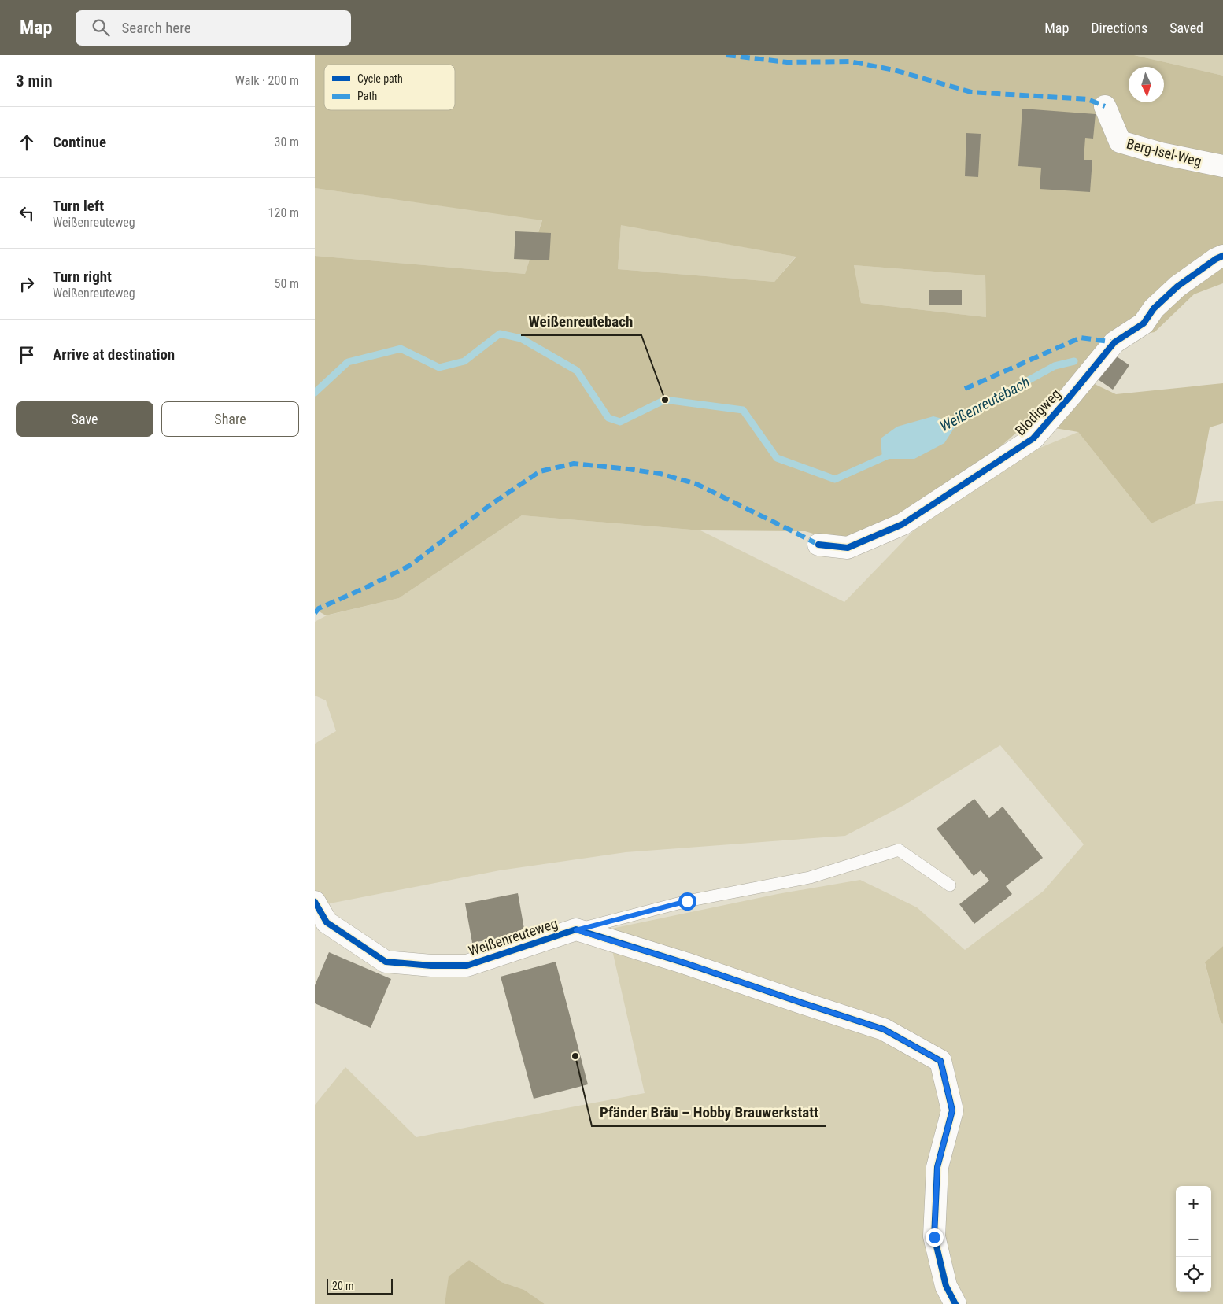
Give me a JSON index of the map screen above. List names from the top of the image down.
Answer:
{
  "streets": {
    "street": ["Berg-Isel-Weg", "Blodigweg", "Weißenreuteweg"]
  },
  "water": ["Weißenreutebach"],
  "places": ["Weißenreutebach", "Pfänder Bräu – Hobby Brauwerkstatt"],
  "legend": ["Cycle path", "Path"],
  "scale_bar": "20 m",
  "north": "bottom",
  "page": {
    "header": "Map",
    "search": "Search here",
    "nav": ["Map", "Directions", "Saved"],
    "heading": ["3 min", "Walk · 200 m"],
    "list": [
      ["Continue", "30 m"],
      ["Turn left", "Weißenreuteweg", "120 m"],
      ["Turn right", "Weißenreuteweg", "50 m"],
      "Arrive at destination"
    ],
    "buttons": ["Save", "Share"],
    "map_buttons": ["+", "−"],
    "scale": "20 m"
  }
}
